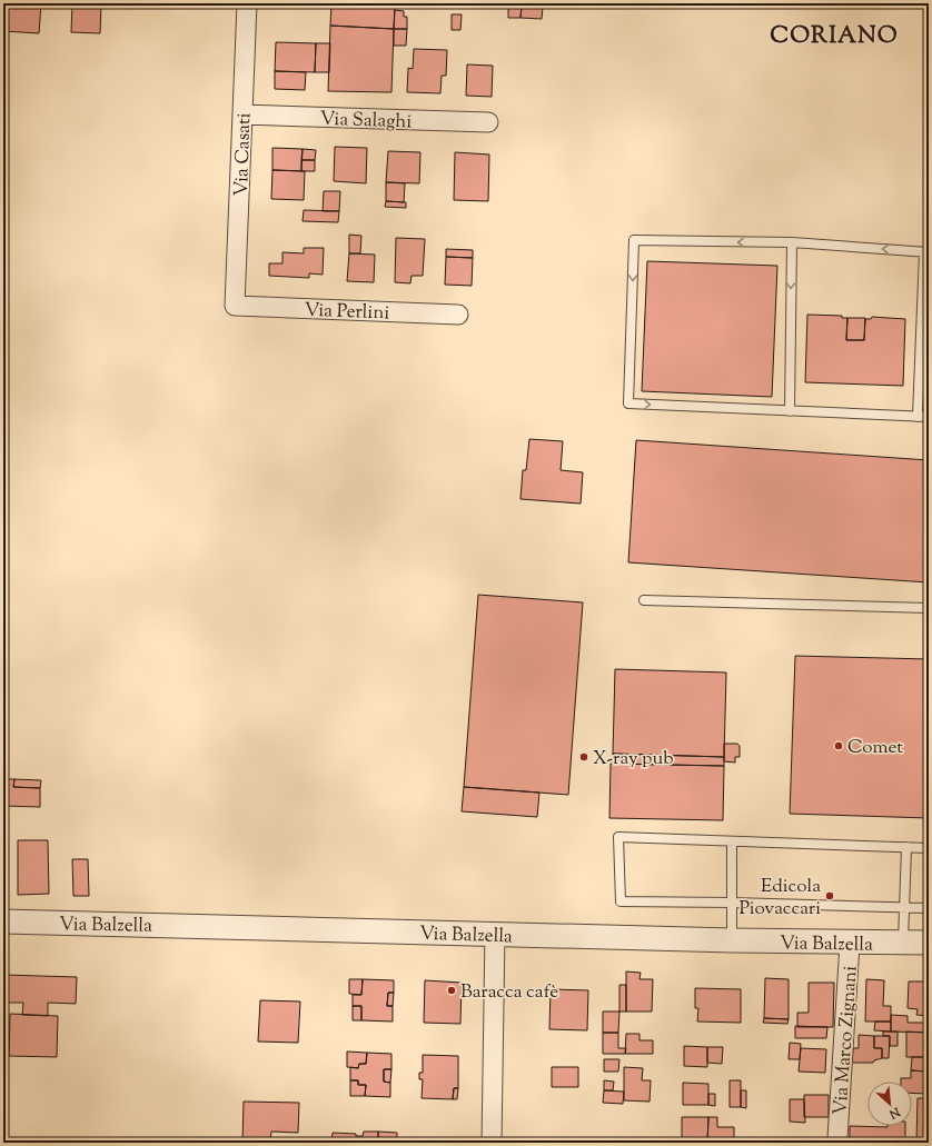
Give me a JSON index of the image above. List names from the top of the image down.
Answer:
{
  "streets": {
    "street": [
      "Via Salaghi",
      "Via Casati",
      "Via Perlini",
      "Via Balzella",
      "Via Marco Zignani"
    ]
  },
  "crossings": [
    ["Via Salaghi", "Via Casati"],
    ["Via Casati", "Via Perlini"],
    ["Via Balzella", "Via Marco Zignani"]
  ],
  "districts": ["CORIANO"],
  "places": [
    "Comet",
    "X-ray pub",
    "Edicola Piovaccari",
    "Baracca cafè"
  ],
  "north": "bottom right"
}
